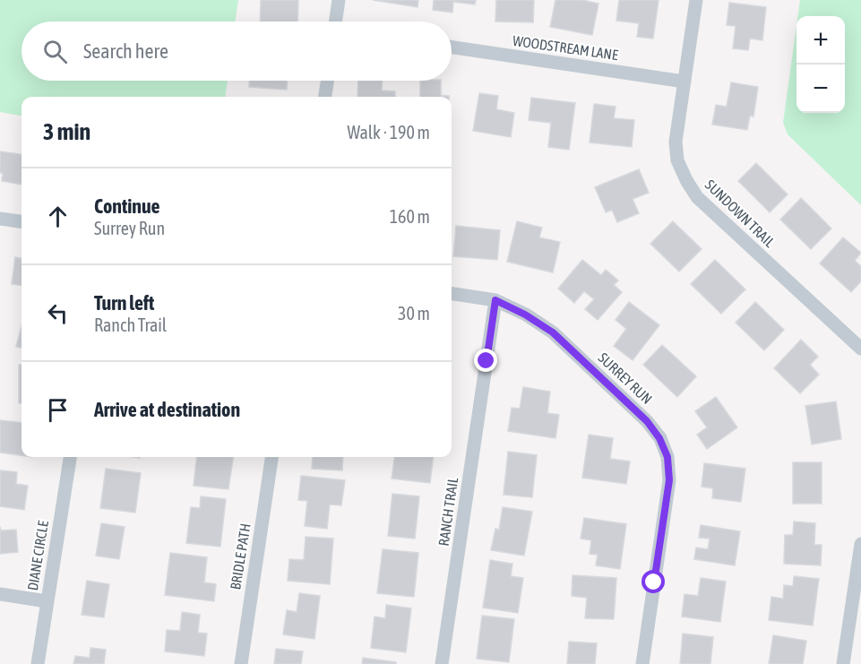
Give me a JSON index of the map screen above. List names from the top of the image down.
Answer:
{
  "streets": {
    "street": [
      "WOODSTREAM LANE",
      "SUNDOWN TRAIL",
      "SURREY RUN",
      "RANCH TRAIL",
      "DIANE CIRCLE",
      "BRIDLE PATH"
    ]
  },
  "crossings": [
    ["WOODSTREAM LANE", "SUNDOWN TRAIL"],
    ["SURREY RUN", "RANCH TRAIL"]
  ],
  "page": {
    "map_buttons": ["+", "−"],
    "search": "Search here",
    "heading": ["3 min", "Walk · 190 m"],
    "list": [
      ["Continue", "Surrey Run", "160 m"],
      ["Turn left", "Ranch Trail", "30 m"],
      "Arrive at destination"
    ]
  }
}
